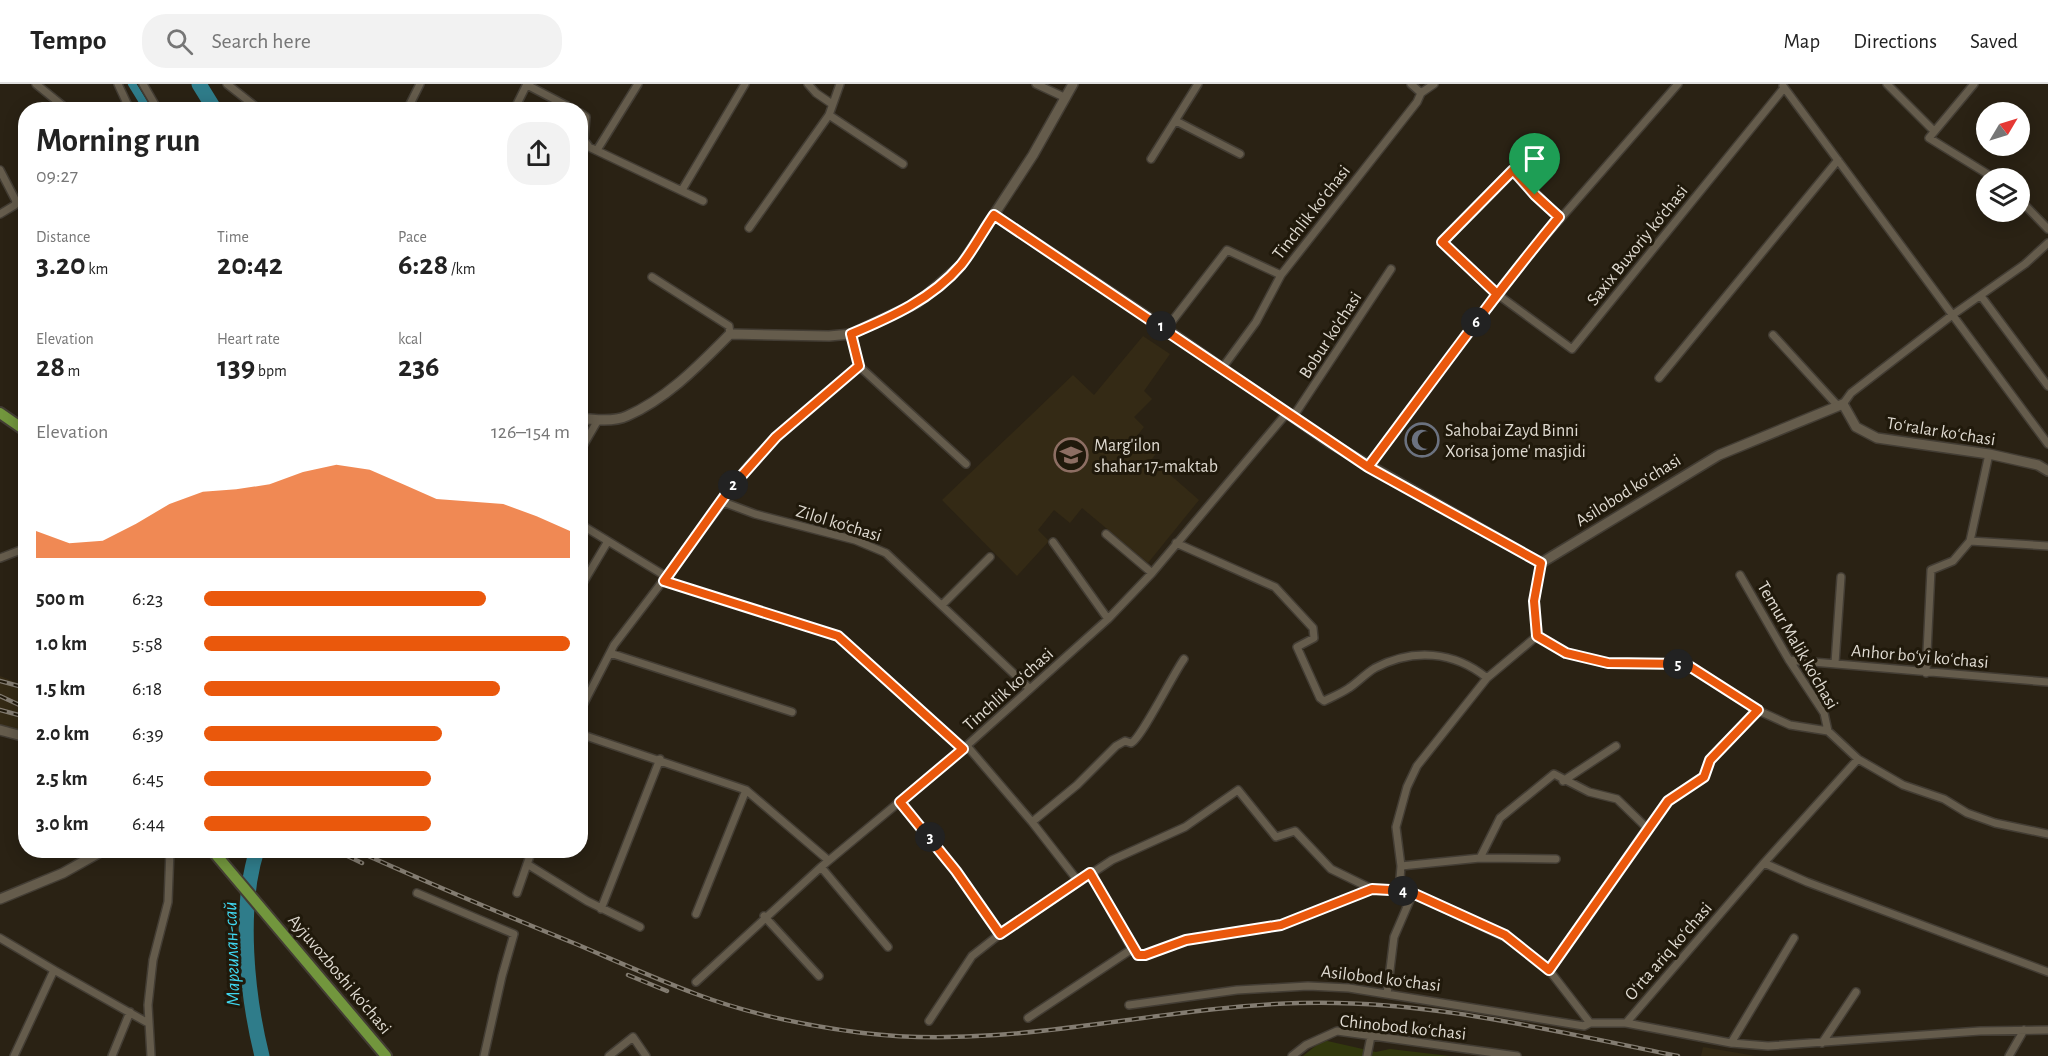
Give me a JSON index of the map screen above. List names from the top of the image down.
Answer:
{
  "streets": {
    "main road": ["Ayjuvozboshi ko'chasi"],
    "street": [
      "Tinchlik koʻchasi",
      "Saxix Buxoriy ko‘chasi",
      "Bobur ko'chasi",
      "Toʻralar koʻchasi",
      "Asilobod koʻchasi",
      "Zilol ko‘chasi",
      "Temur Malik ko'chasi",
      "Anhor boʻyi koʻchasi",
      "Oʻrta ariq koʻchasi",
      "Chinobod koʻchasi"
    ]
  },
  "crossings": [
    ["Tinchlik koʻchasi", "Bobur ko'chasi"],
    ["Tinchlik koʻchasi", "Zilol ko‘chasi"],
    ["Saxix Buxoriy ko‘chasi", "Asilobod koʻchasi"],
    ["Toʻralar koʻchasi", "Asilobod koʻchasi"],
    ["Asilobod koʻchasi", "Oʻrta ariq koʻchasi"],
    ["Temur Malik ko'chasi", "Anhor boʻyi koʻchasi"]
  ],
  "water": ["Маргилан-сай"],
  "places": {
    "mosque": ["Sahobai Zayd Binni Xorisa jome' masjidi"],
    "school or university": ["Marg'ilon shahar 17-maktab"]
  },
  "north": "top right",
  "page": {
    "header": "Tempo",
    "search": "Search here",
    "nav": ["Map", "Directions", "Saved"],
    "heading": ["Morning run", "09:27"],
    "stats": [
      ["Distance", "3.20 km"],
      ["Time", "20:42"],
      ["Pace", "6:28 /km"],
      ["Elevation", "28 m"],
      ["Heart rate", "139 bpm"],
      ["kcal", "236"]
    ],
    "pins": [
      "6",
      "1",
      "2",
      "5",
      "3",
      "4"
    ],
    "chart": ["Elevation", "126–154 m"],
    "list": [
      {
        "name": "500 m",
        "note": "6:23"
      },
      {
        "name": "1.0 km",
        "note": "5:58"
      },
      {
        "name": "1.5 km",
        "note": "6:18"
      },
      {
        "name": "2.0 km",
        "note": "6:39"
      },
      {
        "name": "2.5 km",
        "note": "6:45"
      },
      {
        "name": "3.0 km",
        "note": "6:44"
      }
    ]
  }
}
